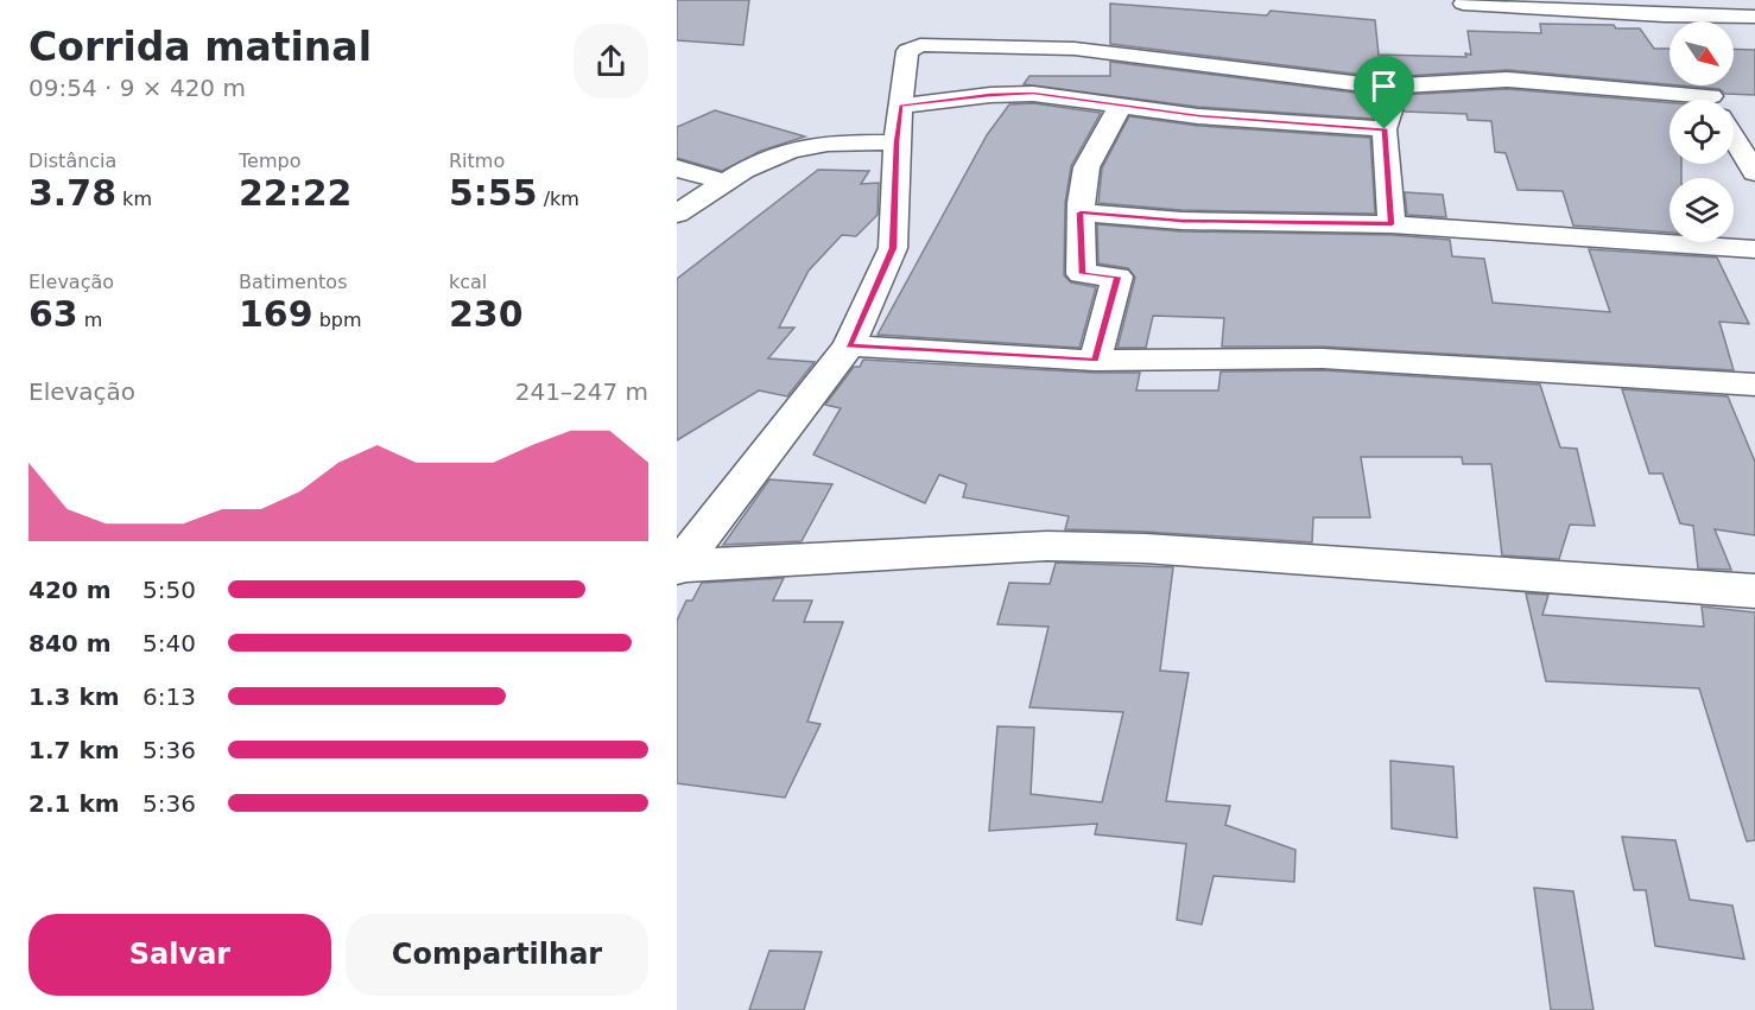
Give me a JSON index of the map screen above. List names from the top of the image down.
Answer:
{
  "north": "bottom right",
  "page": {
    "heading": ["Corrida matinal", "09:54 · 9 × 420 m"],
    "stats": [
      ["Distância", "3.78 km"],
      ["Tempo", "22:22"],
      ["Ritmo", "5:55 /km"],
      ["Elevação", "63 m"],
      ["Batimentos", "169 bpm"],
      ["kcal", "230"]
    ],
    "chart": ["Elevação", "241–247 m"],
    "list": [
      {
        "name": "420 m",
        "note": "5:50"
      },
      {
        "name": "840 m",
        "note": "5:40"
      },
      {
        "name": "1.3 km",
        "note": "6:13"
      },
      {
        "name": "1.7 km",
        "note": "5:36"
      },
      {
        "name": "2.1 km",
        "note": "5:36"
      }
    ],
    "buttons": ["Salvar", "Compartilhar"]
  }
}
